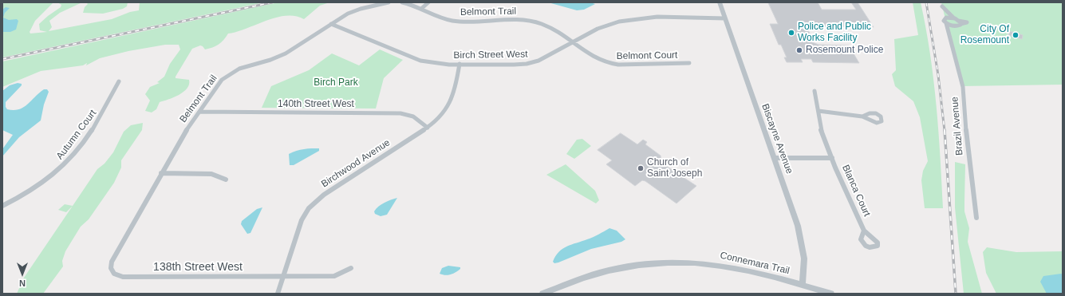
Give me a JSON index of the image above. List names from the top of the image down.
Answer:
{
  "streets": {
    "street": [
      "Belmont Trail",
      "Birch Street West",
      "Belmont Court",
      "140th Street West",
      "Brazil Avenue",
      "Autumn Court",
      "Biscayne Avenue",
      "Birchwood Avenue",
      "Blanca Court",
      "Connemara Trail",
      "138th Street West"
    ]
  },
  "crossings": [
    ["Belmont Trail", "Birch Street West"],
    ["Belmont Trail", "Belmont Court"],
    ["Belmont Trail", "140th Street West"],
    ["Belmont Trail", "138th Street West"],
    ["Birch Street West", "Belmont Court"],
    ["Birch Street West", "Biscayne Avenue"],
    ["Birch Street West", "Birchwood Avenue"],
    ["140th Street West", "Birchwood Avenue"],
    ["Biscayne Avenue", "Connemara Trail"],
    ["Birchwood Avenue", "138th Street West"]
  ],
  "parks": ["Birch Park"],
  "places": [
    "Police and Public Works Facility",
    "City Of Rosemount",
    "Rosemount Police",
    "Church of Saint Joseph"
  ],
  "north": "bottom"
}
